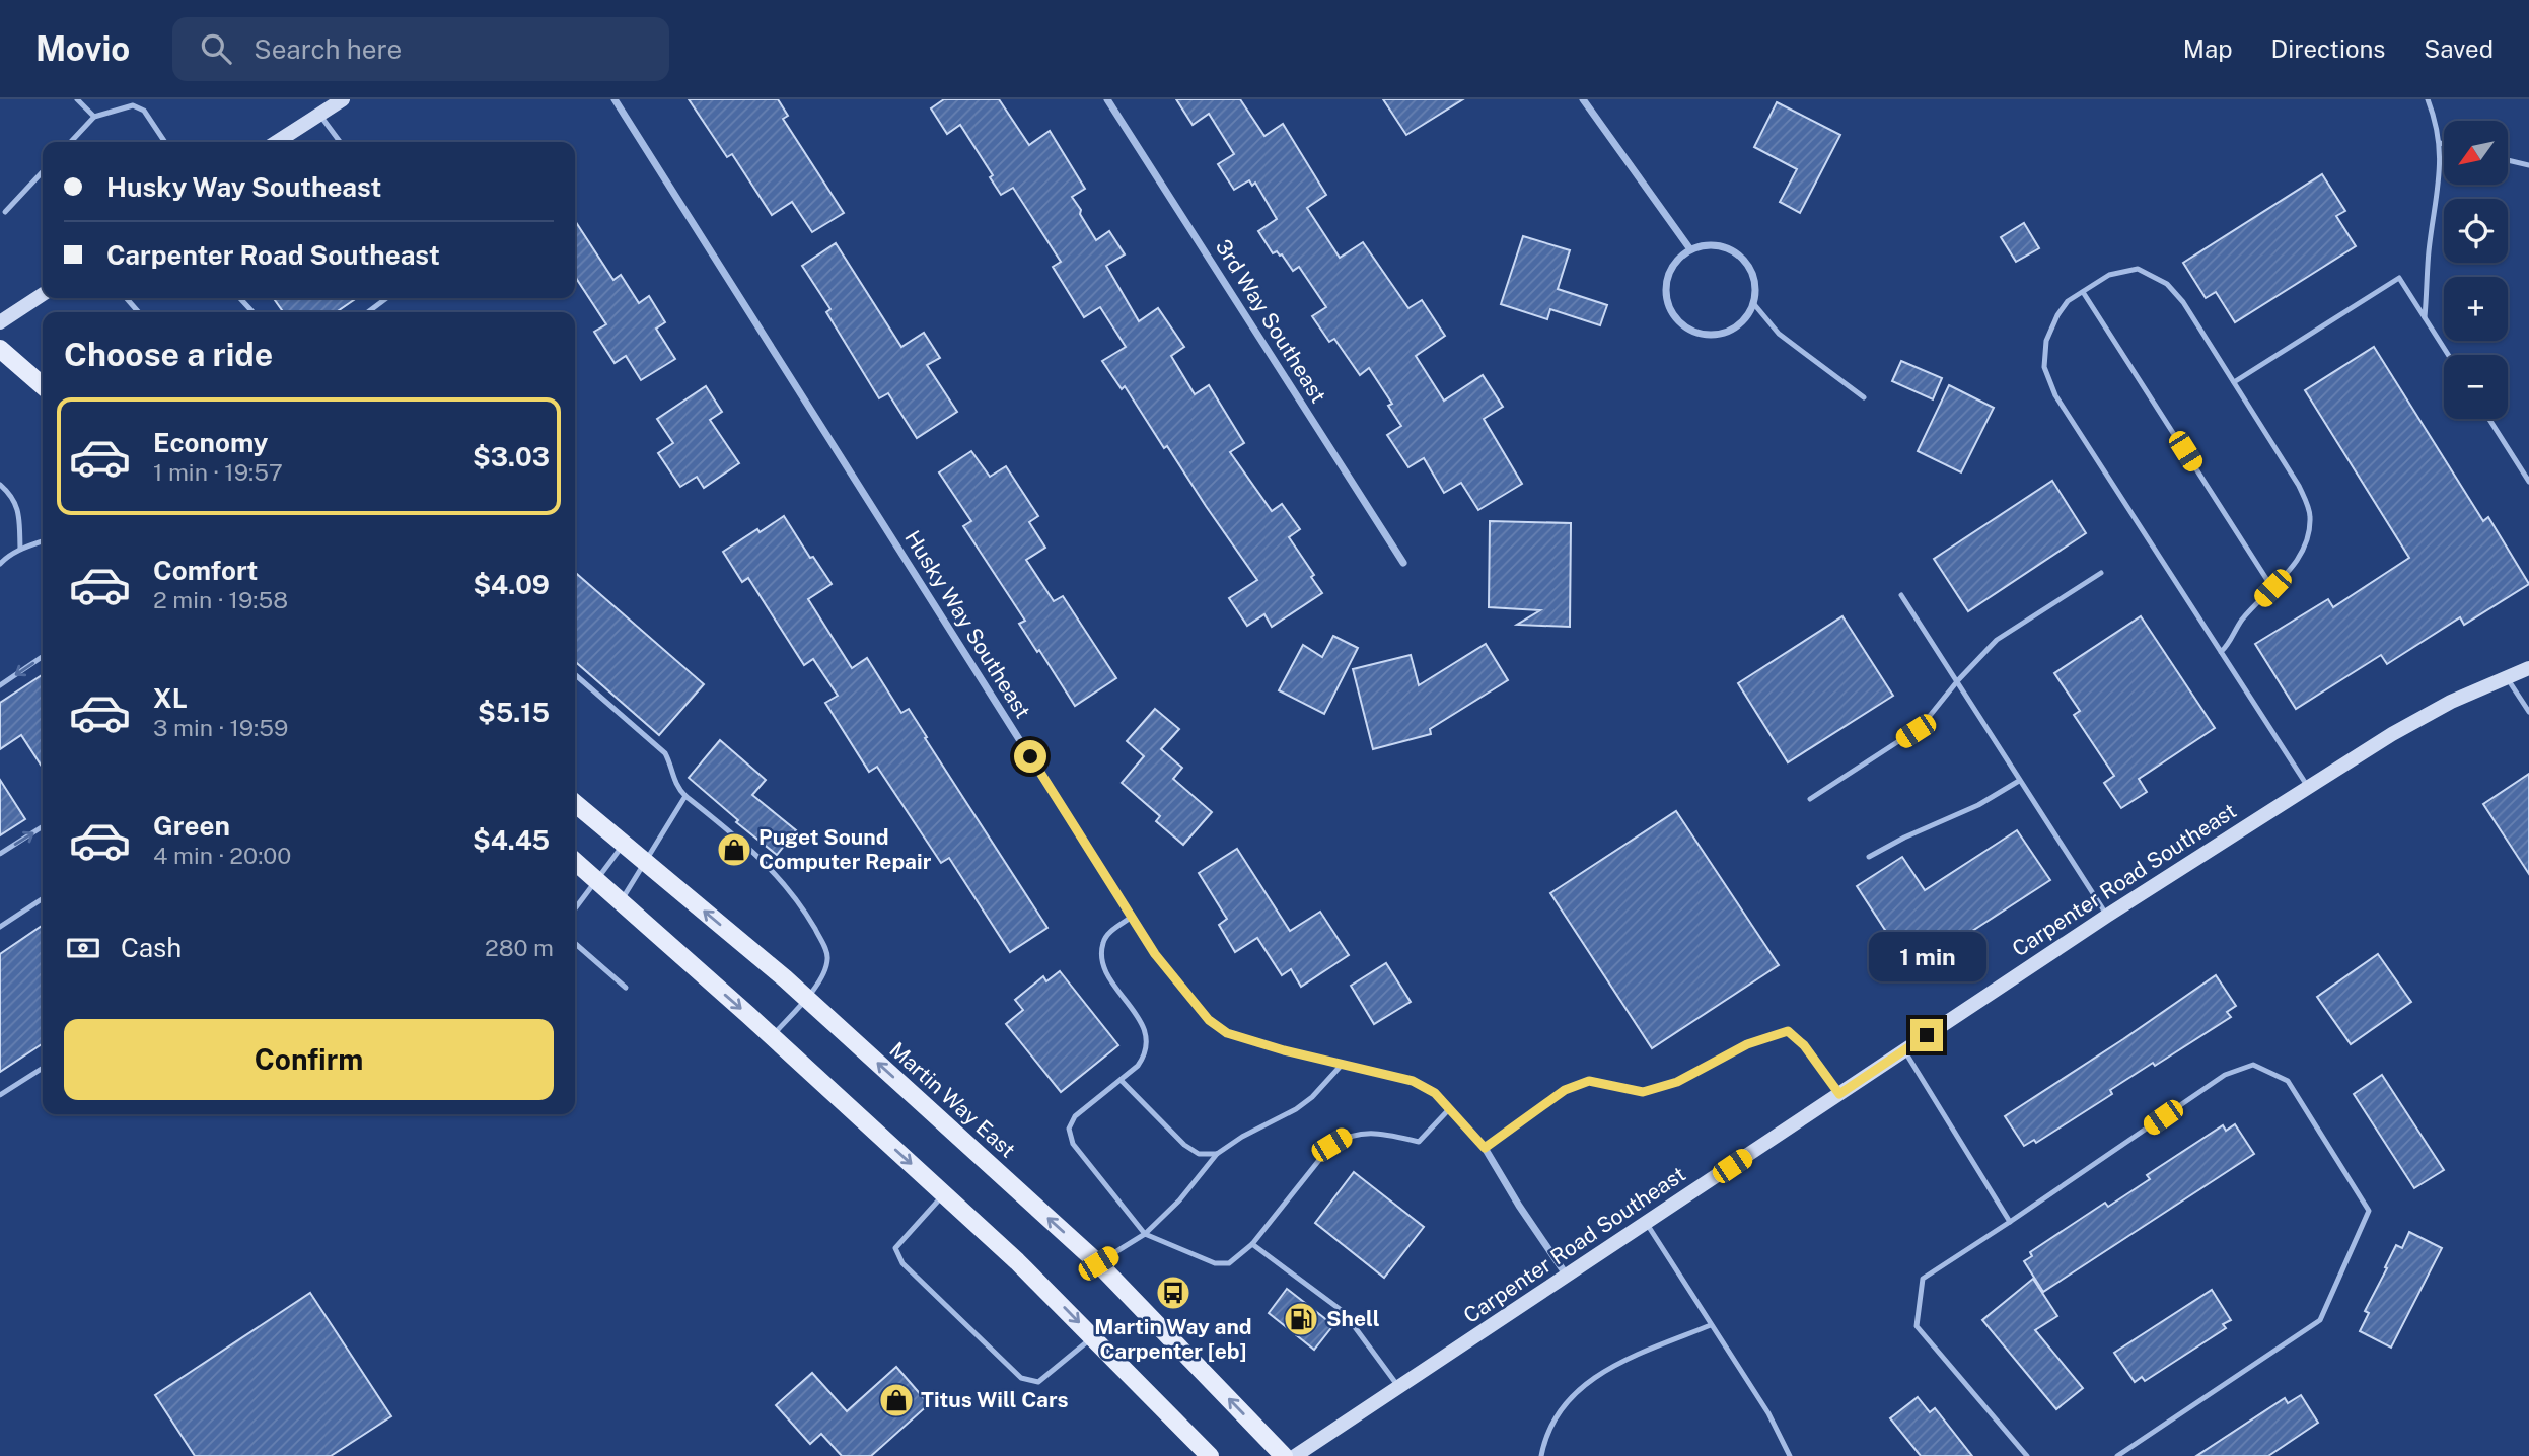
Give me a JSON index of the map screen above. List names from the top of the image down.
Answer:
{
  "streets": {
    "main road": ["Carpenter Road Southeast", "Martin Way East"],
    "street": ["3rd Way Southeast", "Husky Way Southeast"]
  },
  "crossings": [
    ["Husky Way Southeast", "Carpenter Road Southeast"]
  ],
  "places": {
    "shop": ["Puget Sound Computer Repair", "Titus Will Cars"],
    "bus stop": ["Martin Way and Carpenter [eb]"],
    "fuel station": ["Shell"]
  },
  "north": "bottom left",
  "page": {
    "header": "Movio",
    "search": "Search here",
    "nav": ["Map", "Directions", "Saved"],
    "map_buttons": ["+", "−"],
    "banner": ["Husky Way Southeast", "Carpenter Road Southeast"],
    "heading": "Choose a ride",
    "list": [
      {
        "name": "Economy",
        "note": "1 min · 19:57",
        "value": "$3.03"
      },
      {
        "name": "Comfort",
        "note": "2 min · 19:58",
        "value": "$4.09"
      },
      {
        "name": "XL",
        "note": "3 min · 19:59",
        "value": "$5.15"
      },
      {
        "name": "Green",
        "note": "4 min · 20:00",
        "value": "$4.45"
      }
    ],
    "pay": ["Cash", "280 m"],
    "bubble": "1 min",
    "buttons": "Confirm"
  }
}
